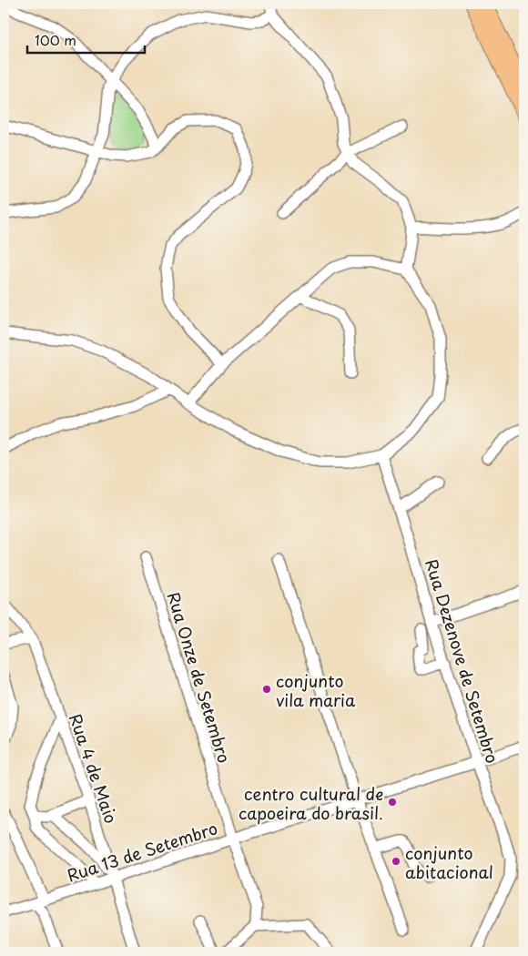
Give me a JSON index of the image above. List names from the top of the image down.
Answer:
{
  "streets": {
    "street": [
      "Rua Dezenove de Setembro",
      "Rua Onze de Setembro",
      "Rua 4 de Maio",
      "Rua 13 de Setembro"
    ]
  },
  "crossings": [
    ["Rua Dezenove de Setembro", "Rua 13 de Setembro"],
    ["Rua Onze de Setembro", "Rua 13 de Setembro"],
    ["Rua 4 de Maio", "Rua 13 de Setembro"]
  ],
  "places": ["conjunto vila maria", "centro cultural de capoeira do brasil.", "conjunto abitacional"],
  "scale_bar": "100 m"
}
